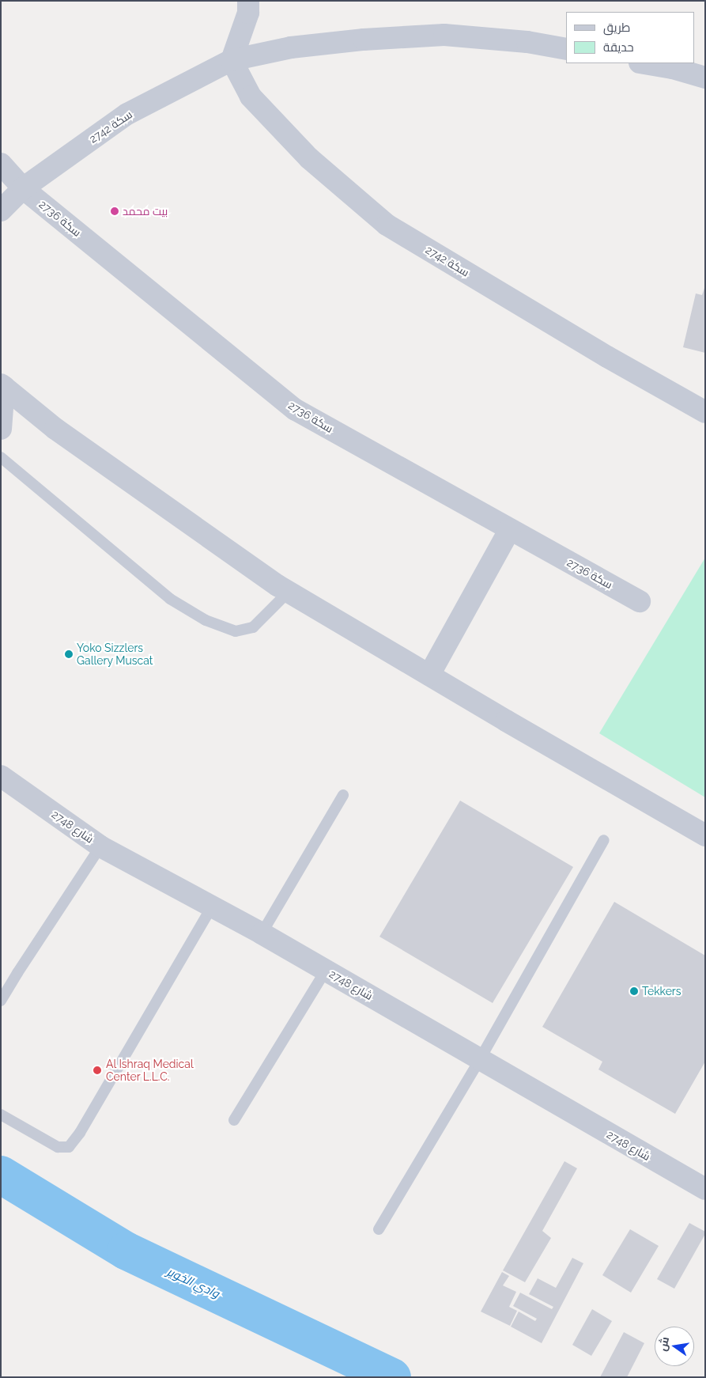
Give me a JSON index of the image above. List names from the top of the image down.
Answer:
{
  "streets": {
    "street": ["سكة 2742", "سكة 2736", "شارع 2748"]
  },
  "crossings": [
    ["سكة 2742", "سكة 2736"]
  ],
  "water": ["وادي الخوير"],
  "places": [
    "بيت محمد",
    "Yoko Sizzlers Gallery Muscat",
    "Tekkers",
    "Al Ishraq Medical Center L.L.C."
  ],
  "legend": ["طريق", "حديقة"],
  "north": "left"
}
